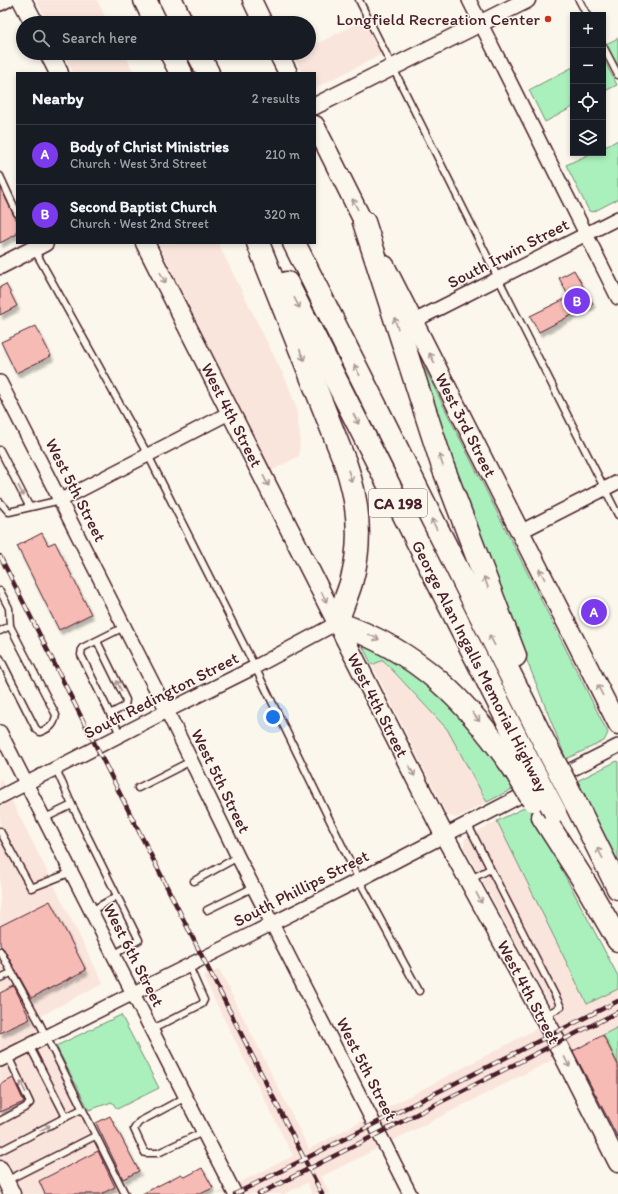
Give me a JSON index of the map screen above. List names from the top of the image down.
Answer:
{
  "streets": {
    "highway": ["CA 198", "George Alan Ingalls Memorial Highway"],
    "main road": ["West 4th Street", "West 3rd Street"],
    "street": [
      "South Irwin Street",
      "West 5th Street",
      "South Redington Street",
      "South Phillips Street",
      "West 6th Street"
    ]
  },
  "crossings": [
    ["South Irwin Street", "West 3rd Street"],
    ["West 4th Street", "South Redington Street"],
    ["West 4th Street", "South Phillips Street"],
    ["West 5th Street", "South Redington Street"],
    ["West 5th Street", "South Phillips Street"],
    ["South Redington Street", "West 6th Street"],
    ["South Phillips Street", "West 6th Street"]
  ],
  "one_way": ["West 4th Street", "West 3rd Street"],
  "places": ["Longfield Recreation Center"],
  "page": {
    "map_buttons": ["+", "−"],
    "search": "Search here",
    "heading": ["Nearby", "2 results"],
    "list": [
      {
        "mark": "A",
        "name": "Body of Christ Ministries",
        "note": "Church · West 3rd Street",
        "value": "210 m"
      },
      {
        "mark": "B",
        "name": "Second Baptist Church",
        "note": "Church · West 2nd Street",
        "value": "320 m"
      }
    ],
    "pins": ["B", "A"]
  }
}
